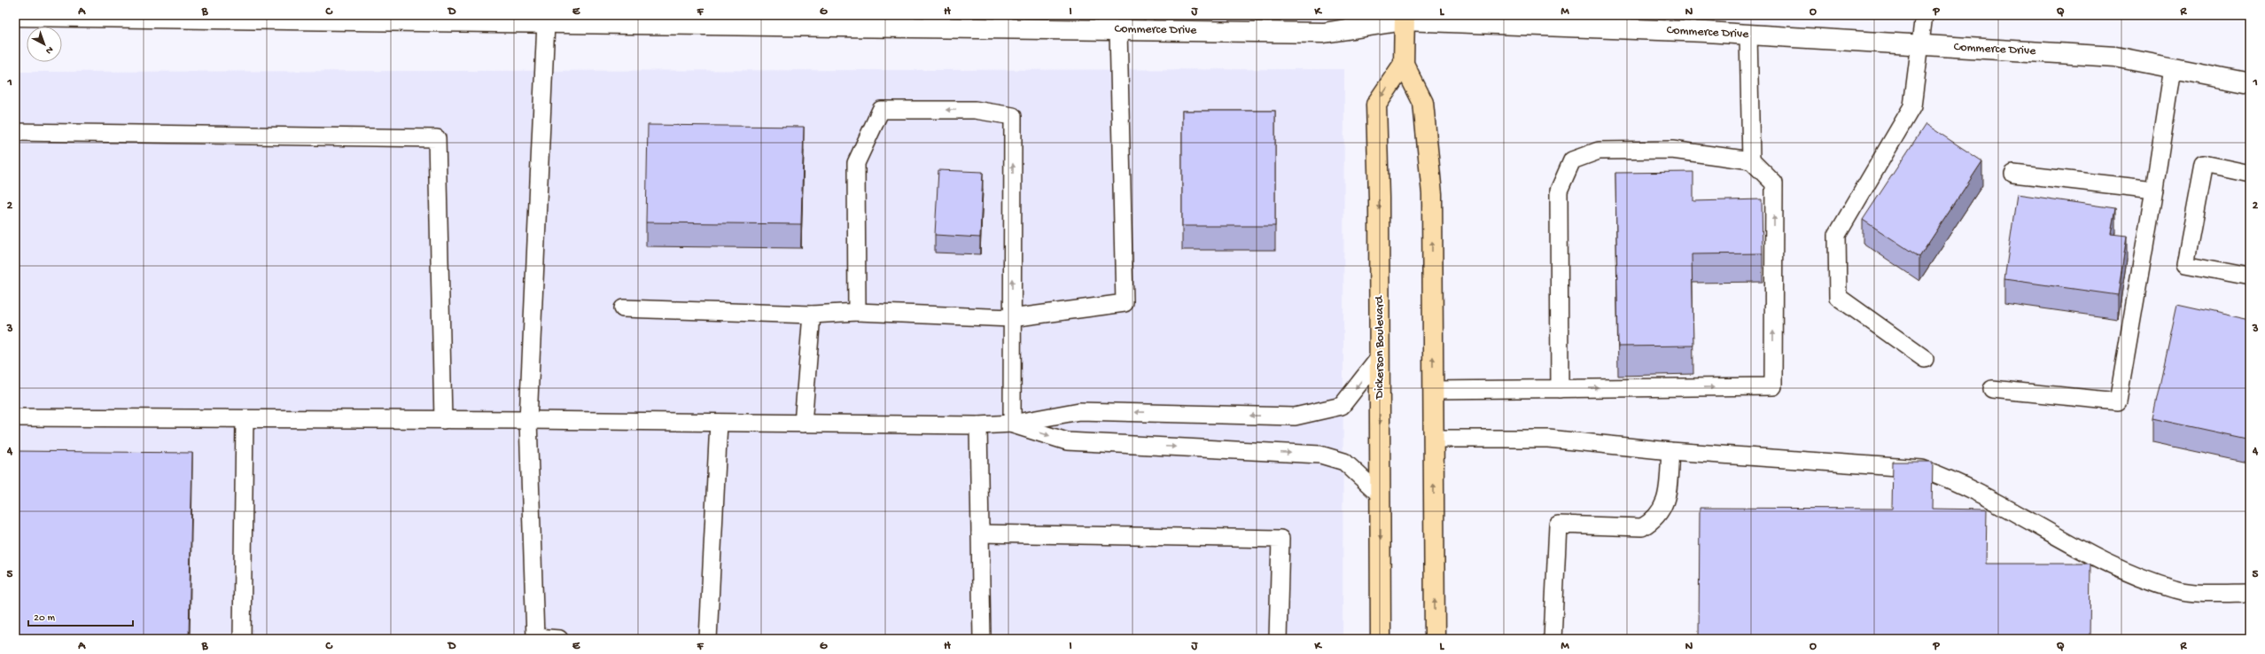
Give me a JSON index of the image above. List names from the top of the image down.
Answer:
{
  "streets": {
    "main road": ["Dickerson Boulevard"],
    "street": ["Commerce Drive"]
  },
  "scale_bar": "20 m",
  "north": "bottom right",
  "grid": {
    "columns": [
      "A",
      "B",
      "C",
      "D",
      "E",
      "F",
      "G",
      "H",
      "I",
      "J",
      "K",
      "L",
      "M",
      "N",
      "O",
      "P",
      "Q",
      "R"
    ],
    "rows": [
      "1",
      "2",
      "3",
      "4",
      "5"
    ]
  }
}
